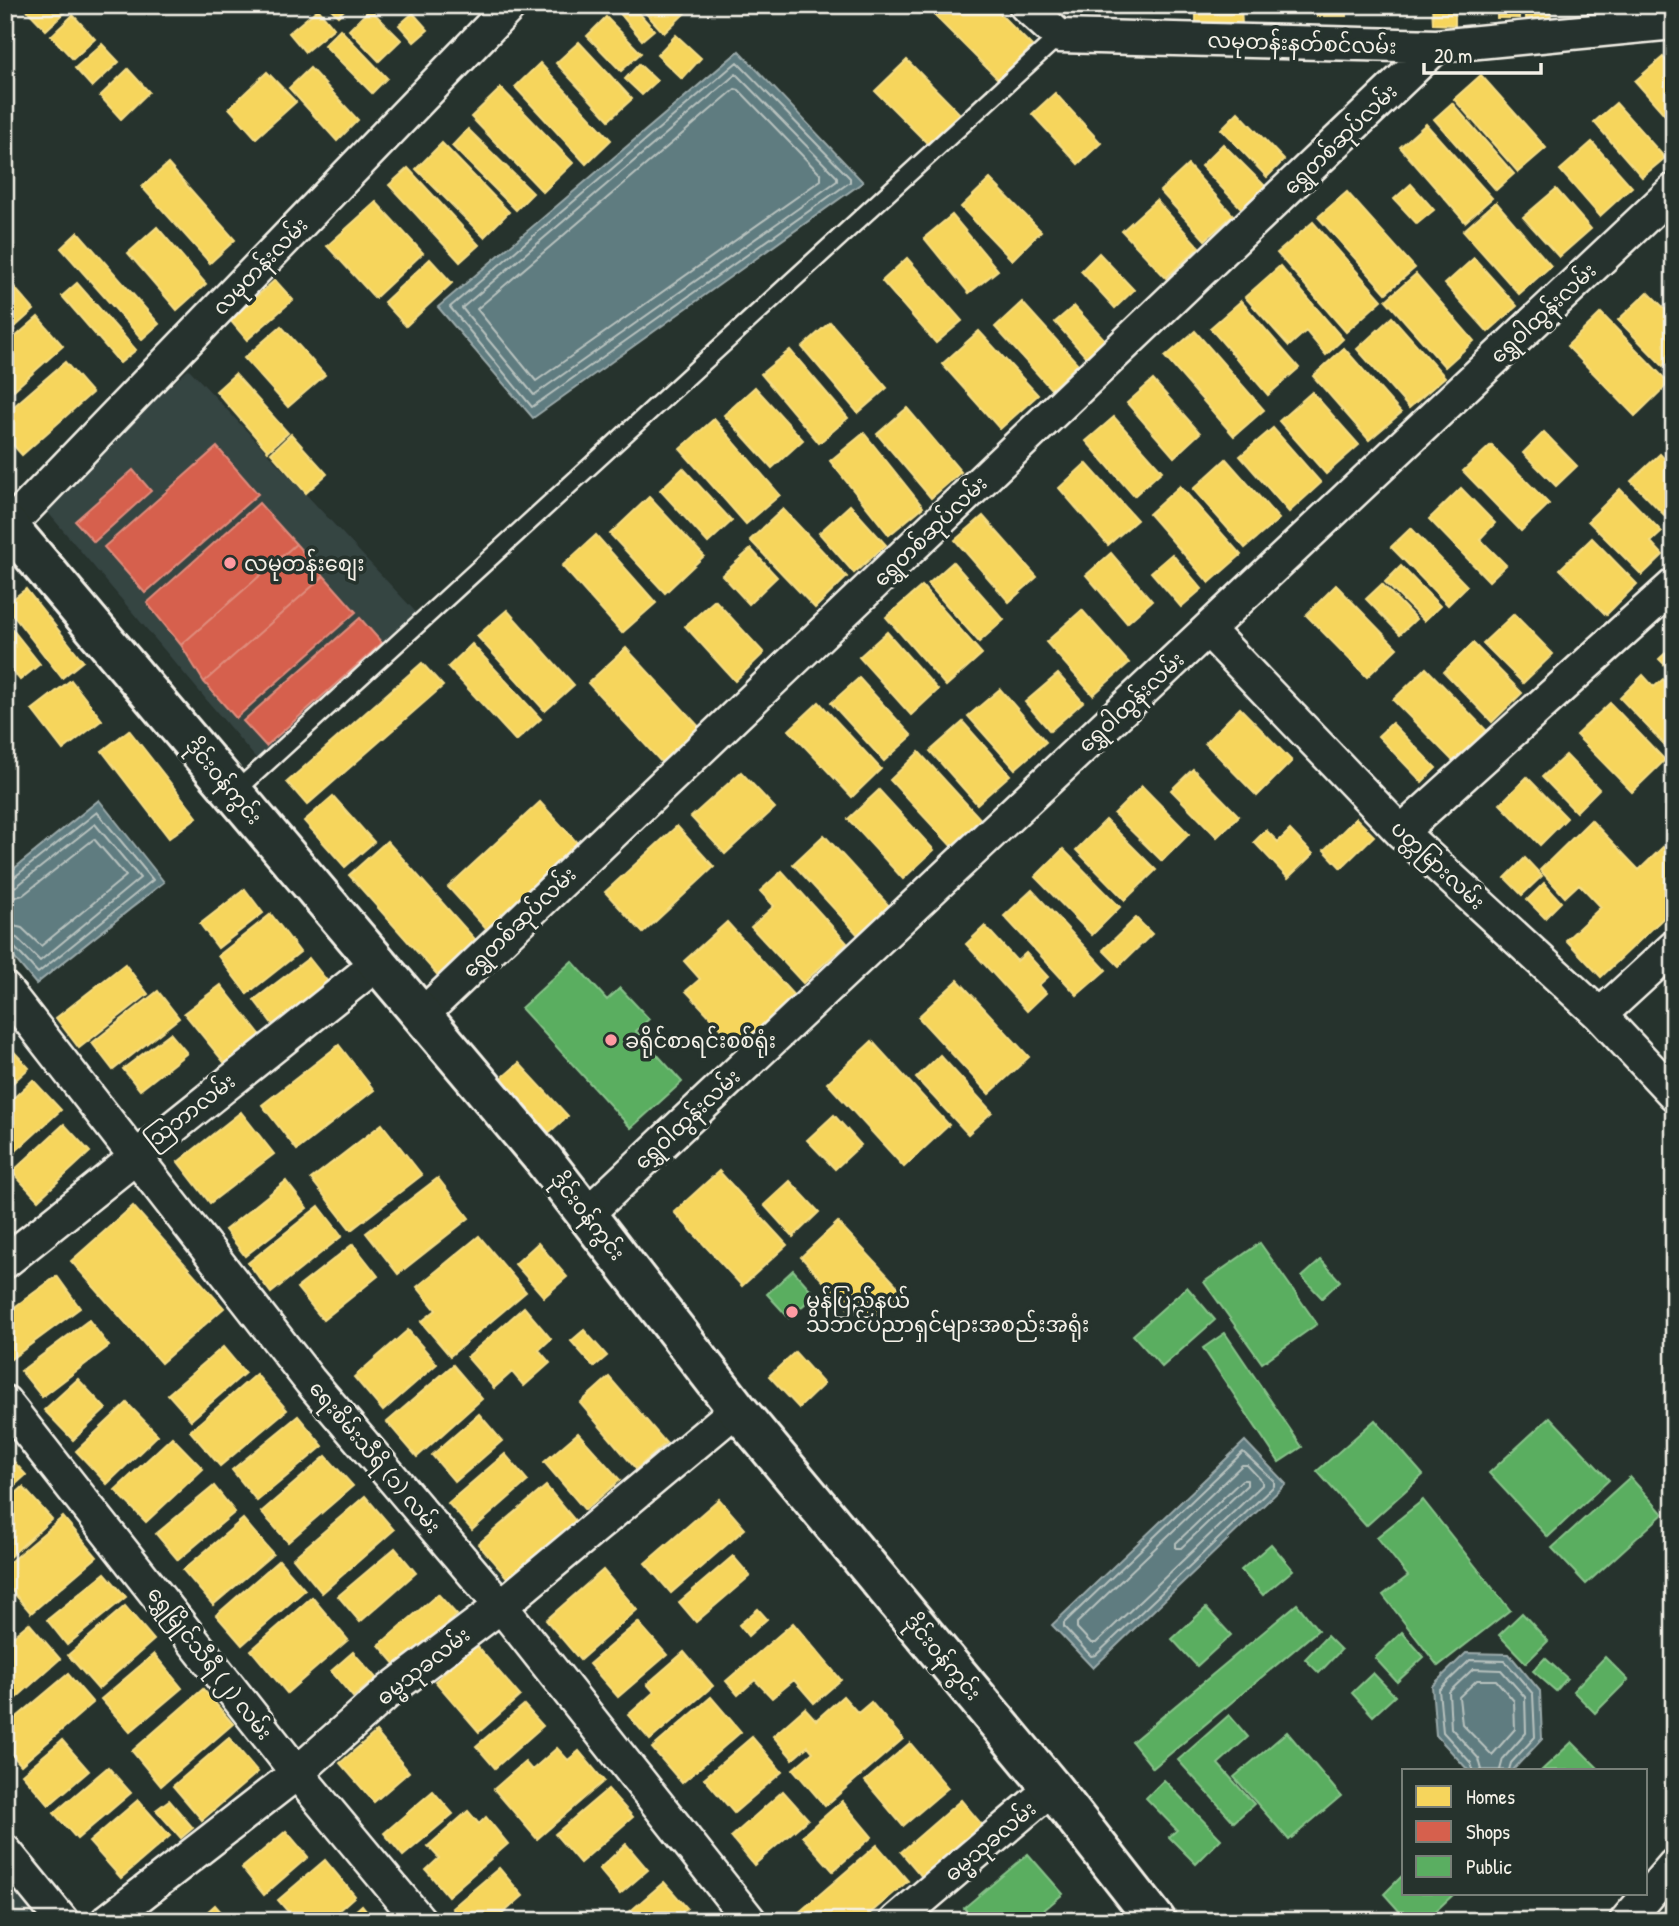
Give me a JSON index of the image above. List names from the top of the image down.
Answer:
{
  "streets": {
    "street": [
      "လမုတန်းနတ်စင်လမ်း",
      "ရွှေတစ်ဆုပ်လမ်း",
      "လမုတန်းလမ်း",
      "ရွှေဝါထွန်းလမ်း",
      "ဒိုင်းဝန်ကွင်း",
      "ပတ္တမြားလမ်း",
      "သြဘာလမ်း",
      "ရေးစိမ်းသီရိ (၁) လမ်း",
      "ရွှေမြိုင်သီရီ (၂) လမ်း",
      "ဓမ္မသုခလမ်း"
    ]
  },
  "crossings": [
    ["လမုတန်းနတ်စင်လမ်း", "ရွှေတစ်ဆုပ်လမ်း"],
    ["ရွှေတစ်ဆုပ်လမ်း", "ဒိုင်းဝန်ကွင်း"],
    ["လမုတန်းလမ်း", "ဒိုင်းဝန်ကွင်း"],
    ["ရွှေဝါထွန်းလမ်း", "ဒိုင်းဝန်ကွင်း"],
    ["ရွှေဝါထွန်းလမ်း", "ပတ္တမြားလမ်း"],
    ["ဒိုင်းဝန်ကွင်း", "သြဘာလမ်း"],
    ["ဒိုင်းဝန်ကွင်း", "ဓမ္မသုခလမ်း"],
    ["သြဘာလမ်း", "ရေးစိမ်းသီရိ (၁) လမ်း"],
    ["ရေးစိမ်းသီရိ (၁) လမ်း", "ဓမ္မသုခလမ်း"],
    ["ရွှေမြိုင်သီရီ (၂) လမ်း", "ဓမ္မသုခလမ်း"]
  ],
  "places": ["လမုတန်းစျေး", "ခရိုင်စာရင်းစစ်ရုံး", "မွန်ပြည်နယ် သဘင်ပညာရှင်များအစည်းအရုံး"],
  "legend": ["Homes", "Shops", "Public"],
  "scale_bar": "20 m"
}
